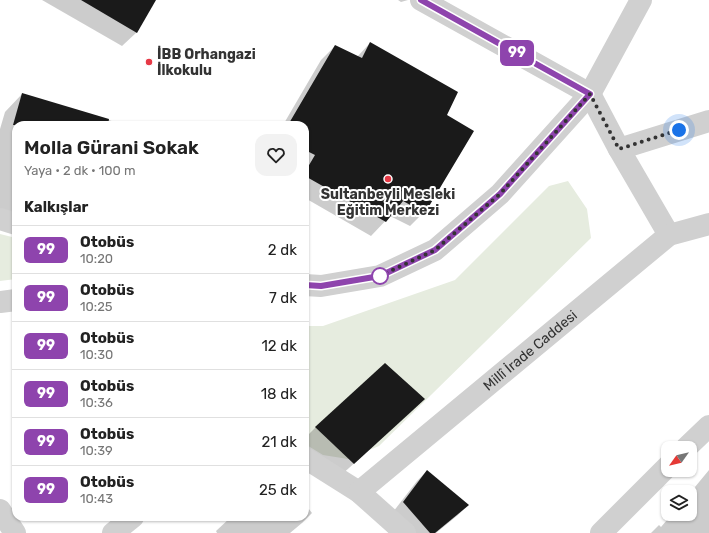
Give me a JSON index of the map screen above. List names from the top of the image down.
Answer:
{
  "streets": {
    "street": ["Millî İrade Caddesi"]
  },
  "places": ["İBB Orhangazi İlkokulu", "Sultanbeyli Mesleki Eğitim Merkezi"],
  "lines": ["bus line 99"],
  "north": "bottom left",
  "page": {
    "on_map": "99",
    "heading": [
      ["Molla Gürani Sokak", "Yaya · 2 dk · 100 m"],
      "Kalkışlar"
    ],
    "list": [
      {
        "mark": "99",
        "name": "Otobüs",
        "note": "10:20",
        "value": "2 dk"
      },
      {
        "mark": "99",
        "name": "Otobüs",
        "note": "10:25",
        "value": "7 dk"
      },
      {
        "mark": "99",
        "name": "Otobüs",
        "note": "10:30",
        "value": "12 dk"
      },
      {
        "mark": "99",
        "name": "Otobüs",
        "note": "10:36",
        "value": "18 dk"
      },
      {
        "mark": "99",
        "name": "Otobüs",
        "note": "10:39",
        "value": "21 dk"
      },
      {
        "mark": "99",
        "name": "Otobüs",
        "note": "10:43",
        "value": "25 dk"
      }
    ]
  }
}
